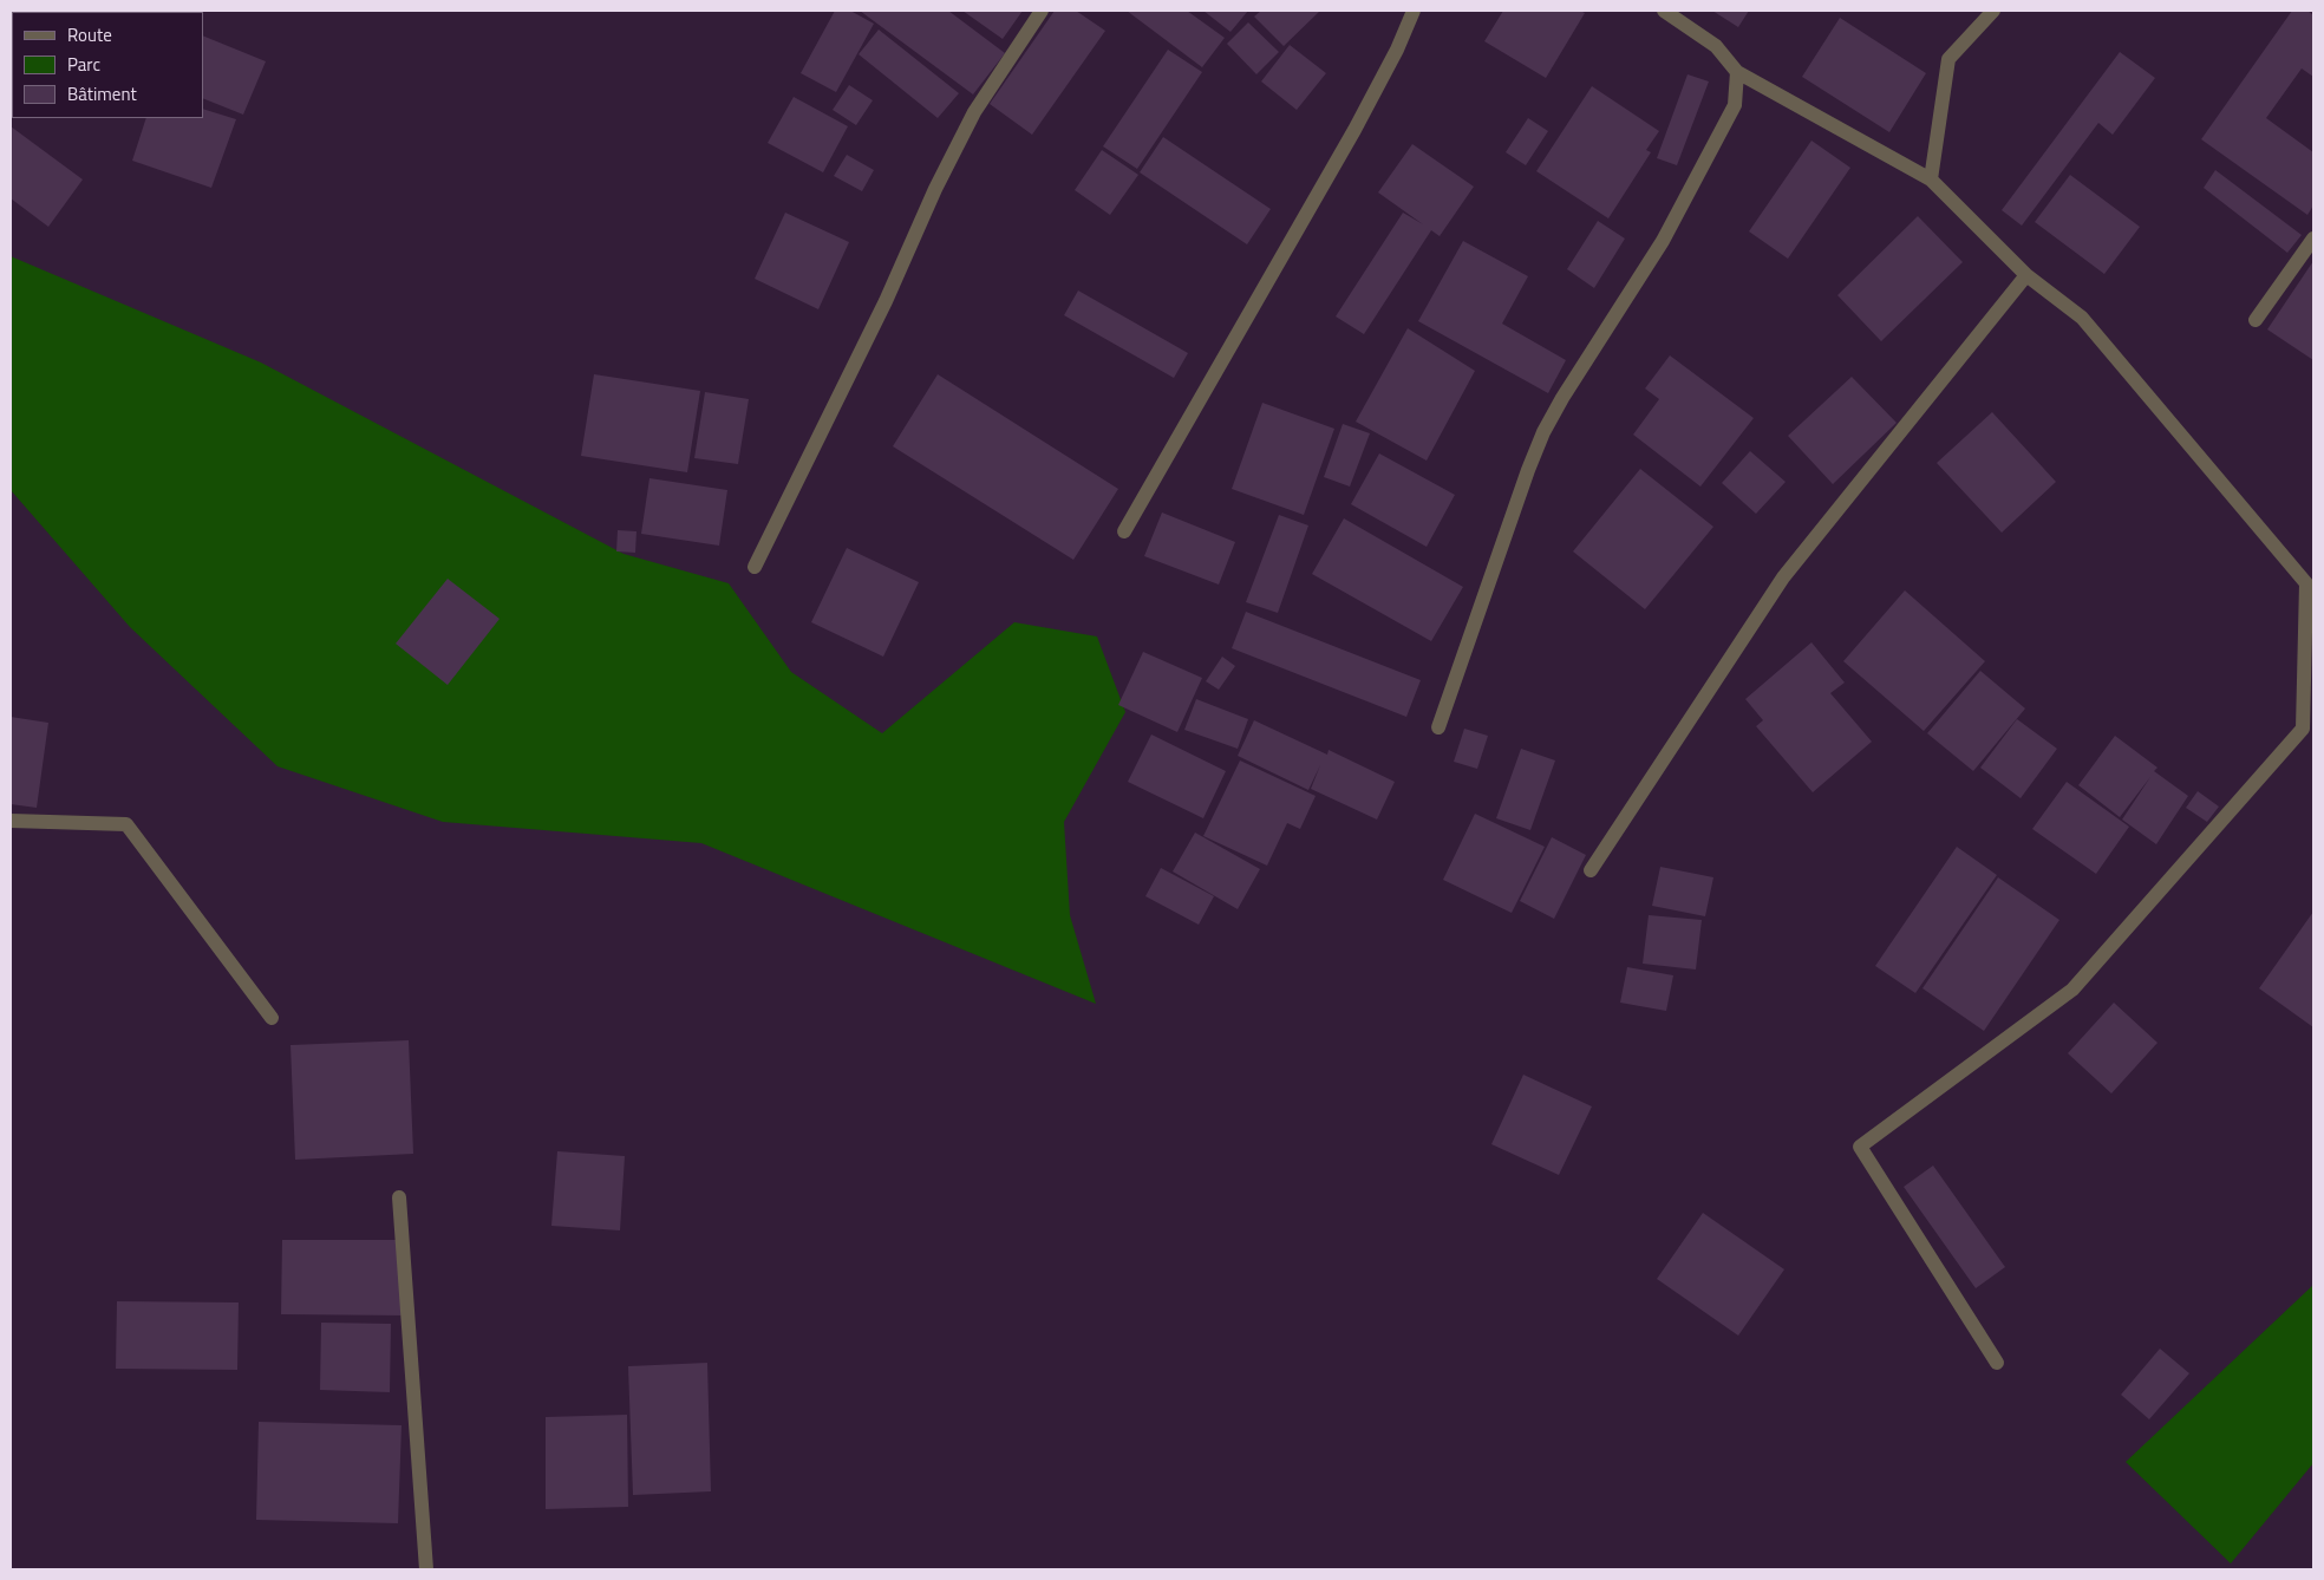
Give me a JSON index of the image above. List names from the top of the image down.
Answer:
{
  "legend": ["Route", "Parc", "Bâtiment"]
}
